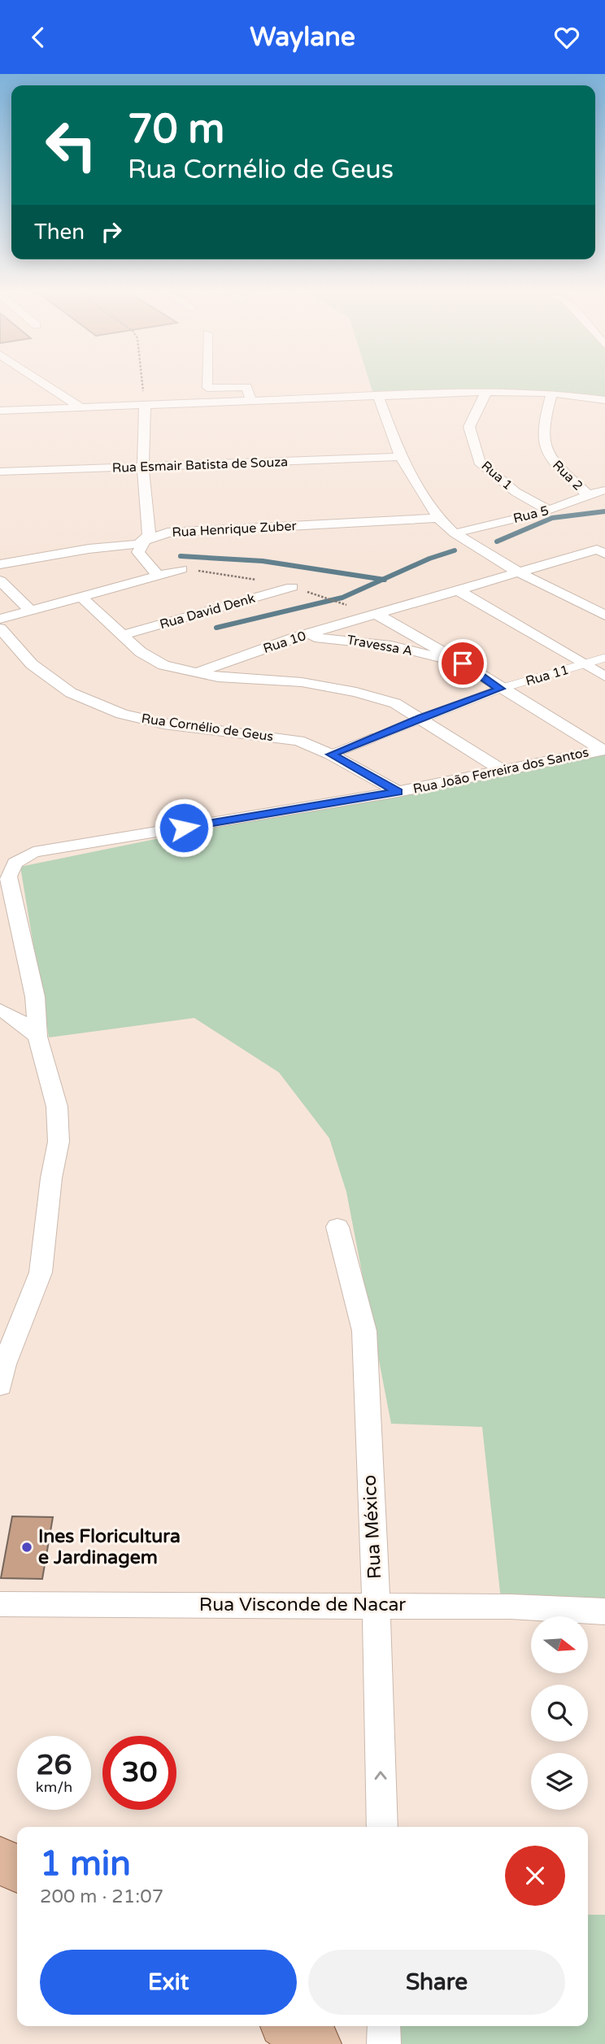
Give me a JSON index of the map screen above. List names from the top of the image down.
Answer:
{
  "streets": {
    "street": [
      "Rua Esmair Batista de Souza",
      "Rua 1",
      "Rua 2",
      "Rua 5",
      "Rua Henrique Zuber",
      "Rua David Denk",
      "Rua 10",
      "Travessa A",
      "Rua Cornélio de Geus",
      "Rua João Ferreira dos Santos",
      "Rua México",
      "Rua Visconde de Nacar"
    ],
    "lane": ["Rua 11"]
  },
  "crossings": [
    ["Rua 1", "Rua 5"],
    ["Rua 2", "Rua 5"],
    ["Rua 10", "Travessa A"],
    ["Rua 11", "Rua Cornélio de Geus"],
    ["Rua Cornélio de Geus", "Rua João Ferreira dos Santos"],
    ["Rua México", "Rua Visconde de Nacar"]
  ],
  "one_way": ["Rua México"],
  "places": ["Ines Floricultura e Jardinagem"],
  "north": "right",
  "page": {
    "header": "Waylane",
    "turn": ["70 m", "Rua Cornélio de Geus"],
    "then": "Then",
    "speed": "26 km/h",
    "limit": "30",
    "heading": ["1 min", "200 m · 21:07"],
    "buttons": ["Exit", "Share"]
  }
}
